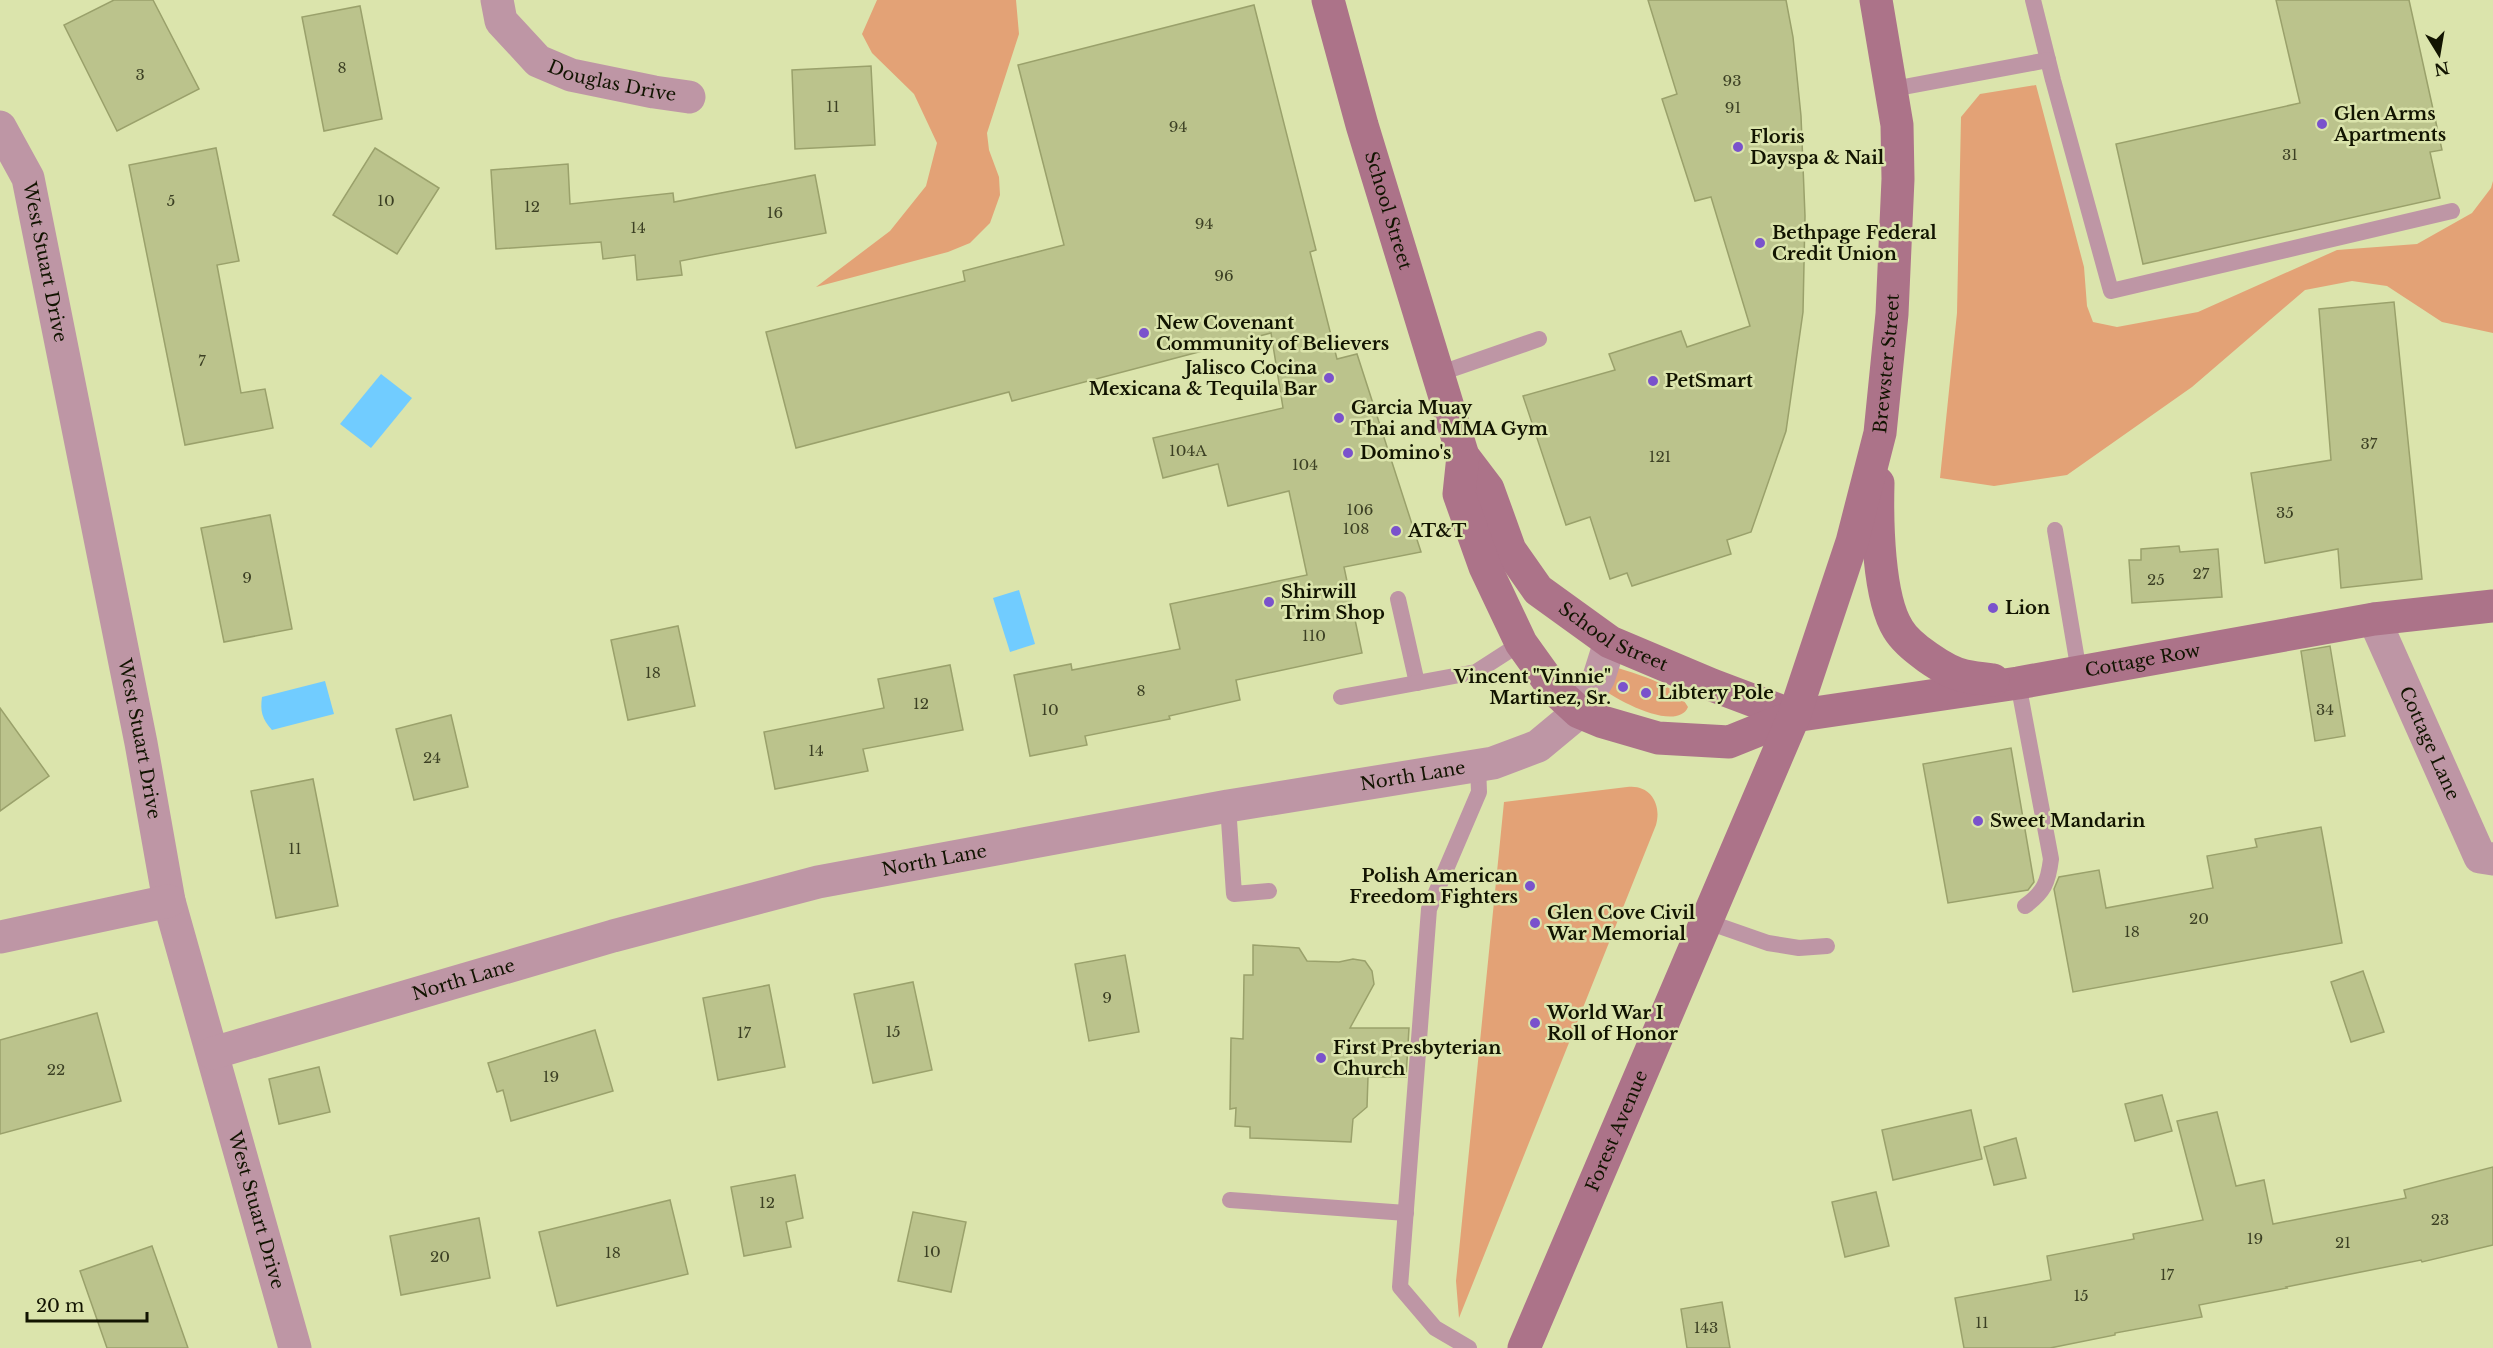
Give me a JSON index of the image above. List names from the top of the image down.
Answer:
{
  "streets": {
    "street": [
      "Douglas Drive",
      "School Street",
      "West Stuart Drive",
      "Brewster Street",
      "Cottage Row",
      "Cottage Lane",
      "North Lane",
      "Forest Avenue"
    ]
  },
  "crossings": [
    ["School Street", "Brewster Street"],
    ["School Street", "Cottage Row"],
    ["School Street", "North Lane"],
    ["School Street", "Forest Avenue"],
    ["West Stuart Drive", "North Lane"],
    ["Brewster Street", "Cottage Row"],
    ["Brewster Street", "Forest Avenue"],
    ["Cottage Row", "Cottage Lane"],
    ["Cottage Row", "Forest Avenue"]
  ],
  "places": [
    "Glen Arms Apartments",
    "Floris Dayspa & Nail",
    "Bethpage Federal Credit Union",
    "New Covenant Community of Believers",
    "Jalisco Cocina Mexicana & Tequila Bar",
    "PetSmart",
    "Garcia Muay Thai and MMA Gym",
    "Domino's",
    "AT&T",
    "Shirwill Trim Shop",
    "Lion",
    "Vincent \"Vinnie\" Martinez, Sr.",
    "Libtery Pole",
    "Sweet Mandarin",
    "Polish American Freedom Fighters",
    "Glen Cove Civil War Memorial",
    "World War I Roll of Honor",
    "First Presbyterian Church"
  ],
  "house_numbers": [
    "8",
    "3",
    "93",
    "11",
    "91",
    "94",
    "31",
    "5",
    "10",
    "12",
    "16",
    "94",
    "14",
    "96",
    "7",
    "37",
    "104A",
    "121",
    "104",
    "106",
    "35",
    "108",
    "27",
    "9",
    "25",
    "110",
    "18",
    "8",
    "12",
    "10",
    "34",
    "14",
    "24",
    "11",
    "20",
    "18",
    "9",
    "15",
    "17",
    "22",
    "19",
    "12",
    "23",
    "19",
    "21",
    "10",
    "18",
    "20",
    "17",
    "15",
    "11",
    "143"
  ],
  "scale_bar": "20 m",
  "north": "bottom"
}
